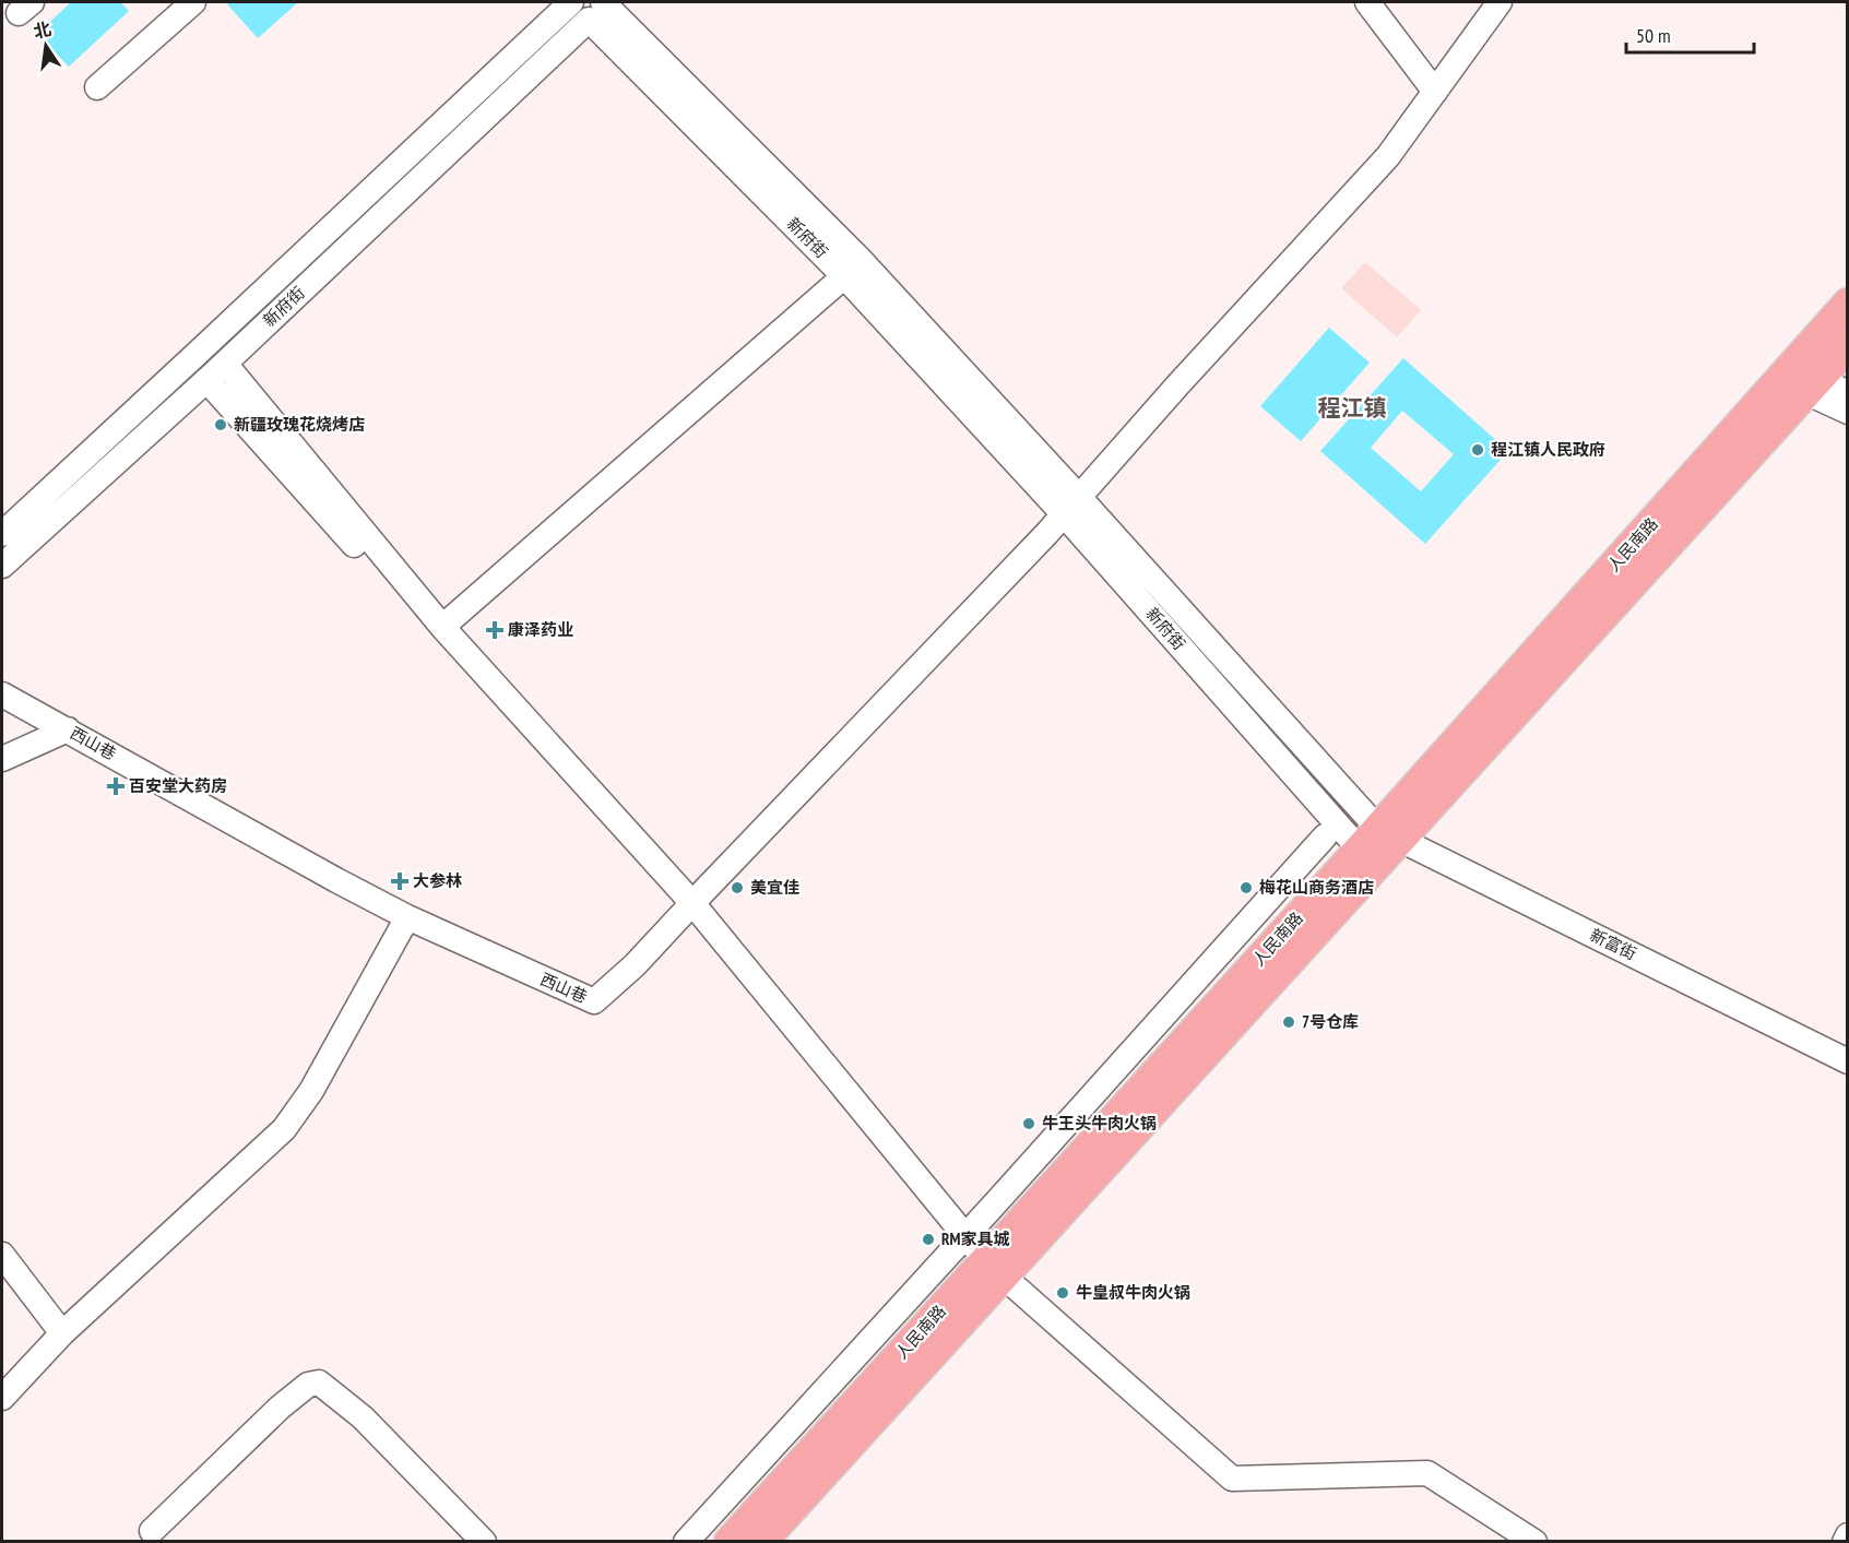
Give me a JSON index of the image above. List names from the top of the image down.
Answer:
{
  "streets": {
    "main road": ["人民南路"],
    "street": ["新府街", "西山巷", "新富街"]
  },
  "crossings": [
    ["新府街", "人民南路"],
    ["新府街", "新富街"],
    ["人民南路", "新富街"]
  ],
  "districts": ["程江镇"],
  "places": {
    "other": [
      "新疆玫瑰花烧烤店",
      "程江镇人民政府",
      "美宜佳",
      "梅花山商务酒店",
      "7号仓库",
      "牛王头牛肉火锅",
      "RM家具城",
      "牛皇叔牛肉火锅"
    ],
    "health": ["康泽药业", "百安堂大药房", "大参林"]
  },
  "scale_bar": "50 m",
  "north": "top"
}
